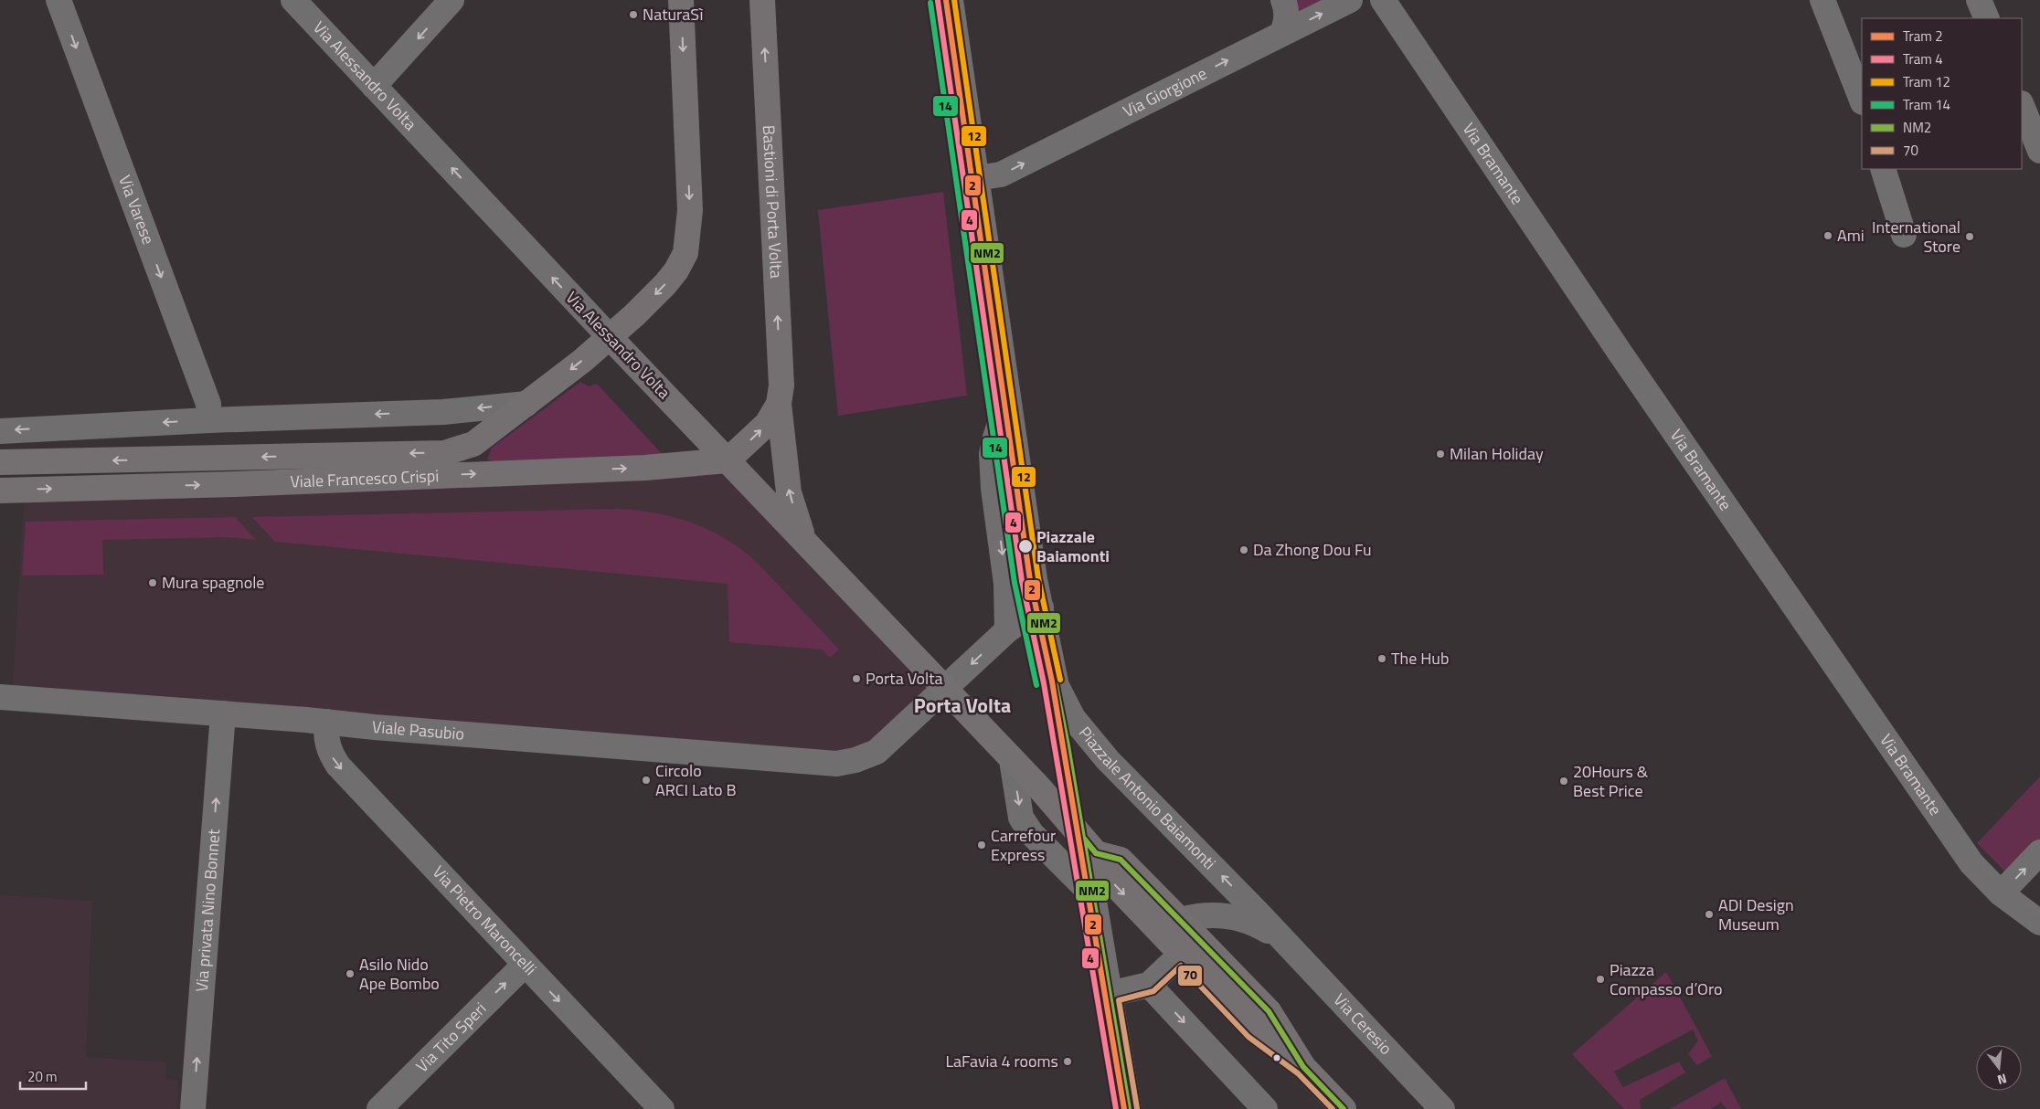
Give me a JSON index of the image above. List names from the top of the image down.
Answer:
{
  "streets": {
    "main road": ["Via Alessandro Volta", "Bastioni di Porta Volta", "Viale Francesco Crispi"],
    "street": [
      "Via Giorgione",
      "Via Bramante",
      "Via Varese",
      "Viale Pasubio",
      "Piazzale Antonio Baiamonti",
      "Via privata Nino Bonnet",
      "Via Pietro Maroncelli",
      "Via Ceresio",
      "Via Tito Speri"
    ]
  },
  "crossings": [
    ["Via Alessandro Volta", "Bastioni di Porta Volta"],
    ["Via Alessandro Volta", "Viale Francesco Crispi"],
    ["Via Alessandro Volta", "Viale Pasubio"],
    ["Via Giorgione", "Piazzale Antonio Baiamonti"],
    ["Bastioni di Porta Volta", "Viale Francesco Crispi"],
    ["Viale Pasubio", "Via privata Nino Bonnet"],
    ["Viale Pasubio", "Via Pietro Maroncelli"],
    ["Piazzale Antonio Baiamonti", "Via Ceresio"],
    ["Via Pietro Maroncelli", "Via Tito Speri"]
  ],
  "one_way": [
    "Via Alessandro Volta",
    "Via Giorgione",
    "Via Varese",
    "Via privata Nino Bonnet",
    "Via Pietro Maroncelli",
    "Via Tito Speri"
  ],
  "districts": ["Porta Volta"],
  "places": [
    "NaturaSì",
    "Ami",
    "International Store",
    "Milan Holiday",
    "Piazzale Baiamonti",
    "Da Zhong Dou Fu",
    "Mura spagnole",
    "The Hub",
    "Porta Volta",
    "Circolo ARCI Lato B",
    "20Hours & Best Price",
    "Carrefour Express",
    "ADI Design Museum",
    "Asilo Nido Ape Bombo",
    "Piazza Compasso d’Oro",
    "LaFavia 4 rooms"
  ],
  "lines": [
    "tram line 2",
    "tram line 12",
    "transit line NM2",
    "tram line 4",
    "tram line 14",
    "transit line 70"
  ],
  "legend": [
    "Tram 2",
    "Tram 4",
    "Tram 12",
    "Tram 14",
    "NM2",
    "70"
  ],
  "scale_bar": "20 m",
  "north": "bottom"
}
